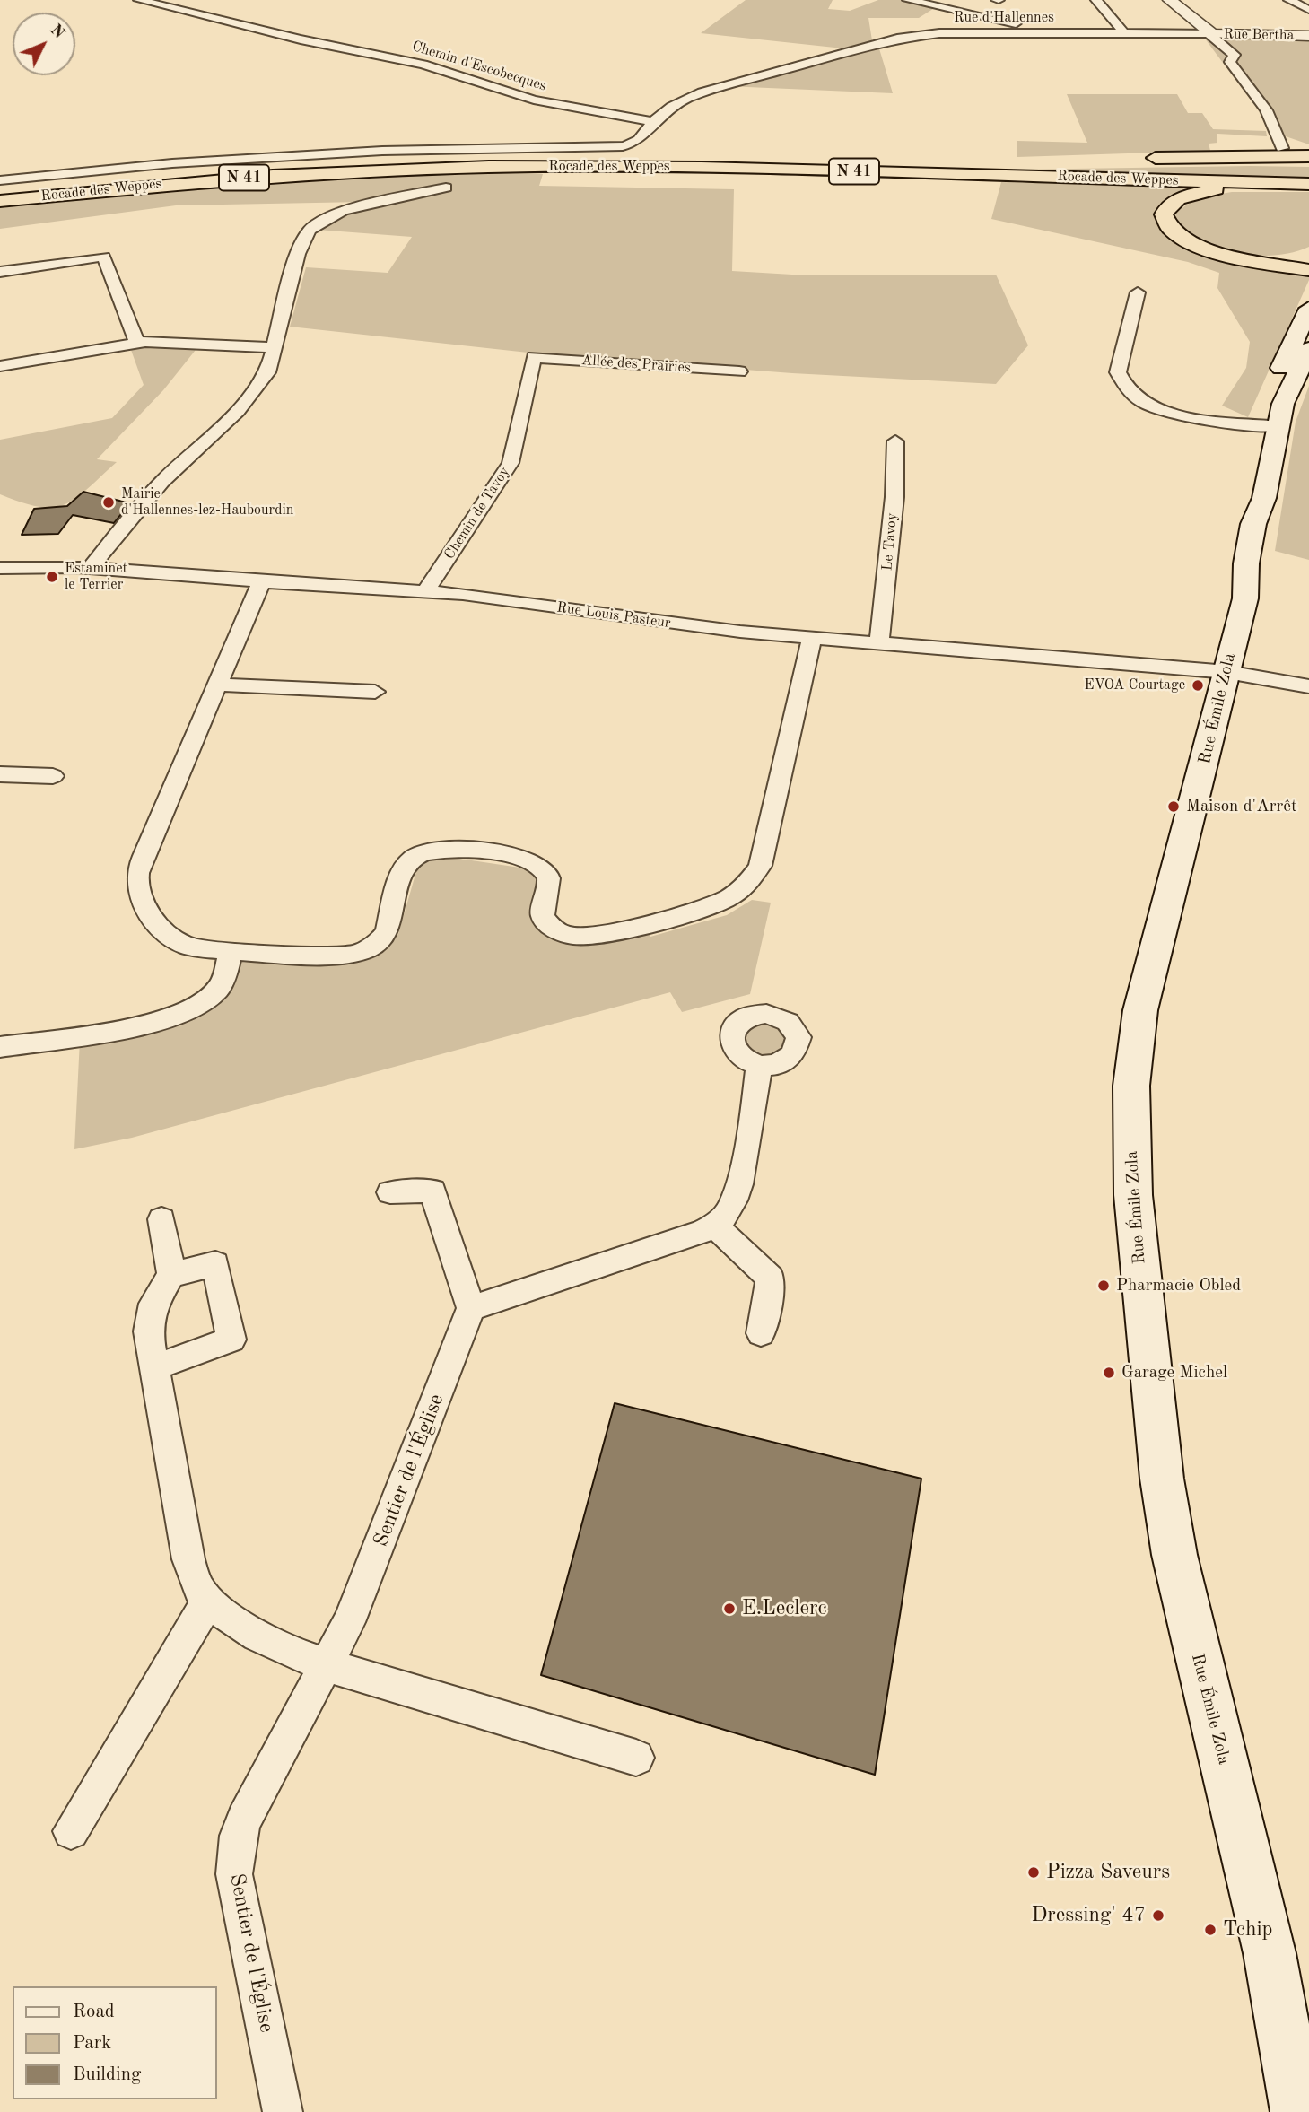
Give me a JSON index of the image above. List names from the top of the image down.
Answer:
{
  "streets": {
    "highway": ["Rocade des Weppes", "N 41"],
    "main road": ["Rue Émile Zola"],
    "street": [
      "Rue d'Hallennes",
      "Rue Bertha",
      "Chemin d'Escobecques",
      "Allée des Prairies",
      "Chemin de Tavoy",
      "Le Tavoy",
      "Rue Louis Pasteur",
      "Sentier de l'Église"
    ]
  },
  "crossings": [
    ["Rue d'Hallennes", "Rue Bertha"],
    ["Rue d'Hallennes", "Chemin d'Escobecques"],
    ["Rocade des Weppes", "N 41"],
    ["Allée des Prairies", "Chemin de Tavoy"],
    ["Chemin de Tavoy", "Rue Louis Pasteur"],
    ["Le Tavoy", "Rue Louis Pasteur"],
    ["Rue Louis Pasteur", "Rue Émile Zola"]
  ],
  "places": [
    "Mairie d'Hallennes-lez-Haubourdin",
    "Estaminet le Terrier",
    "EVOA Courtage",
    "Maison d'Arrêt",
    "Pharmacie Obled",
    "Garage Michel",
    "E.Leclerc",
    "Pizza Saveurs",
    "Dressing' 47",
    "Tchip"
  ],
  "legend": ["Road", "Park", "Building"],
  "north": "top right"
}
